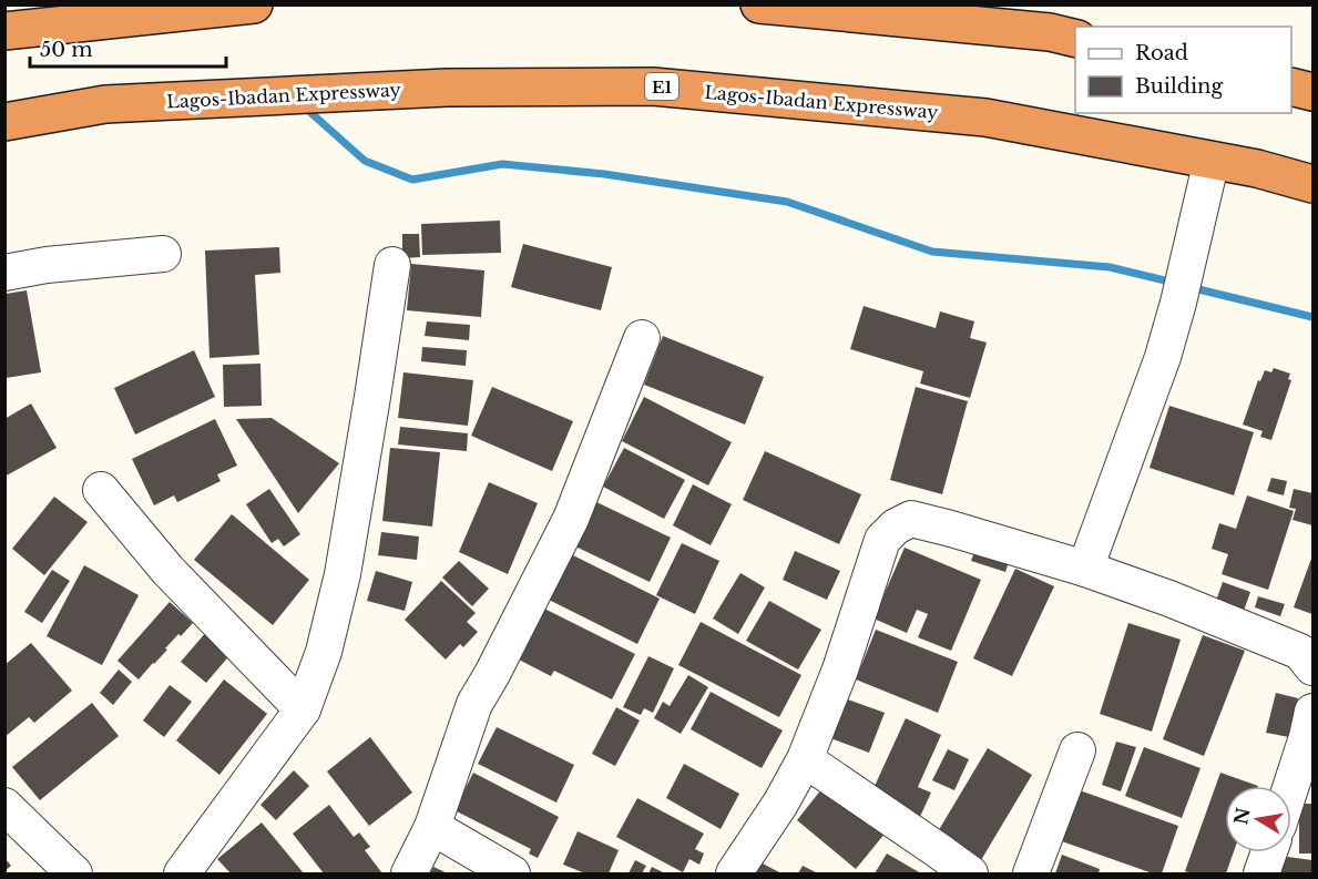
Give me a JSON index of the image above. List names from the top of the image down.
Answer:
{
  "streets": {
    "highway": ["E1", "Lagos-Ibadan Expressway"]
  },
  "legend": ["Road", "Building"],
  "scale_bar": "50 m",
  "north": "left"
}
